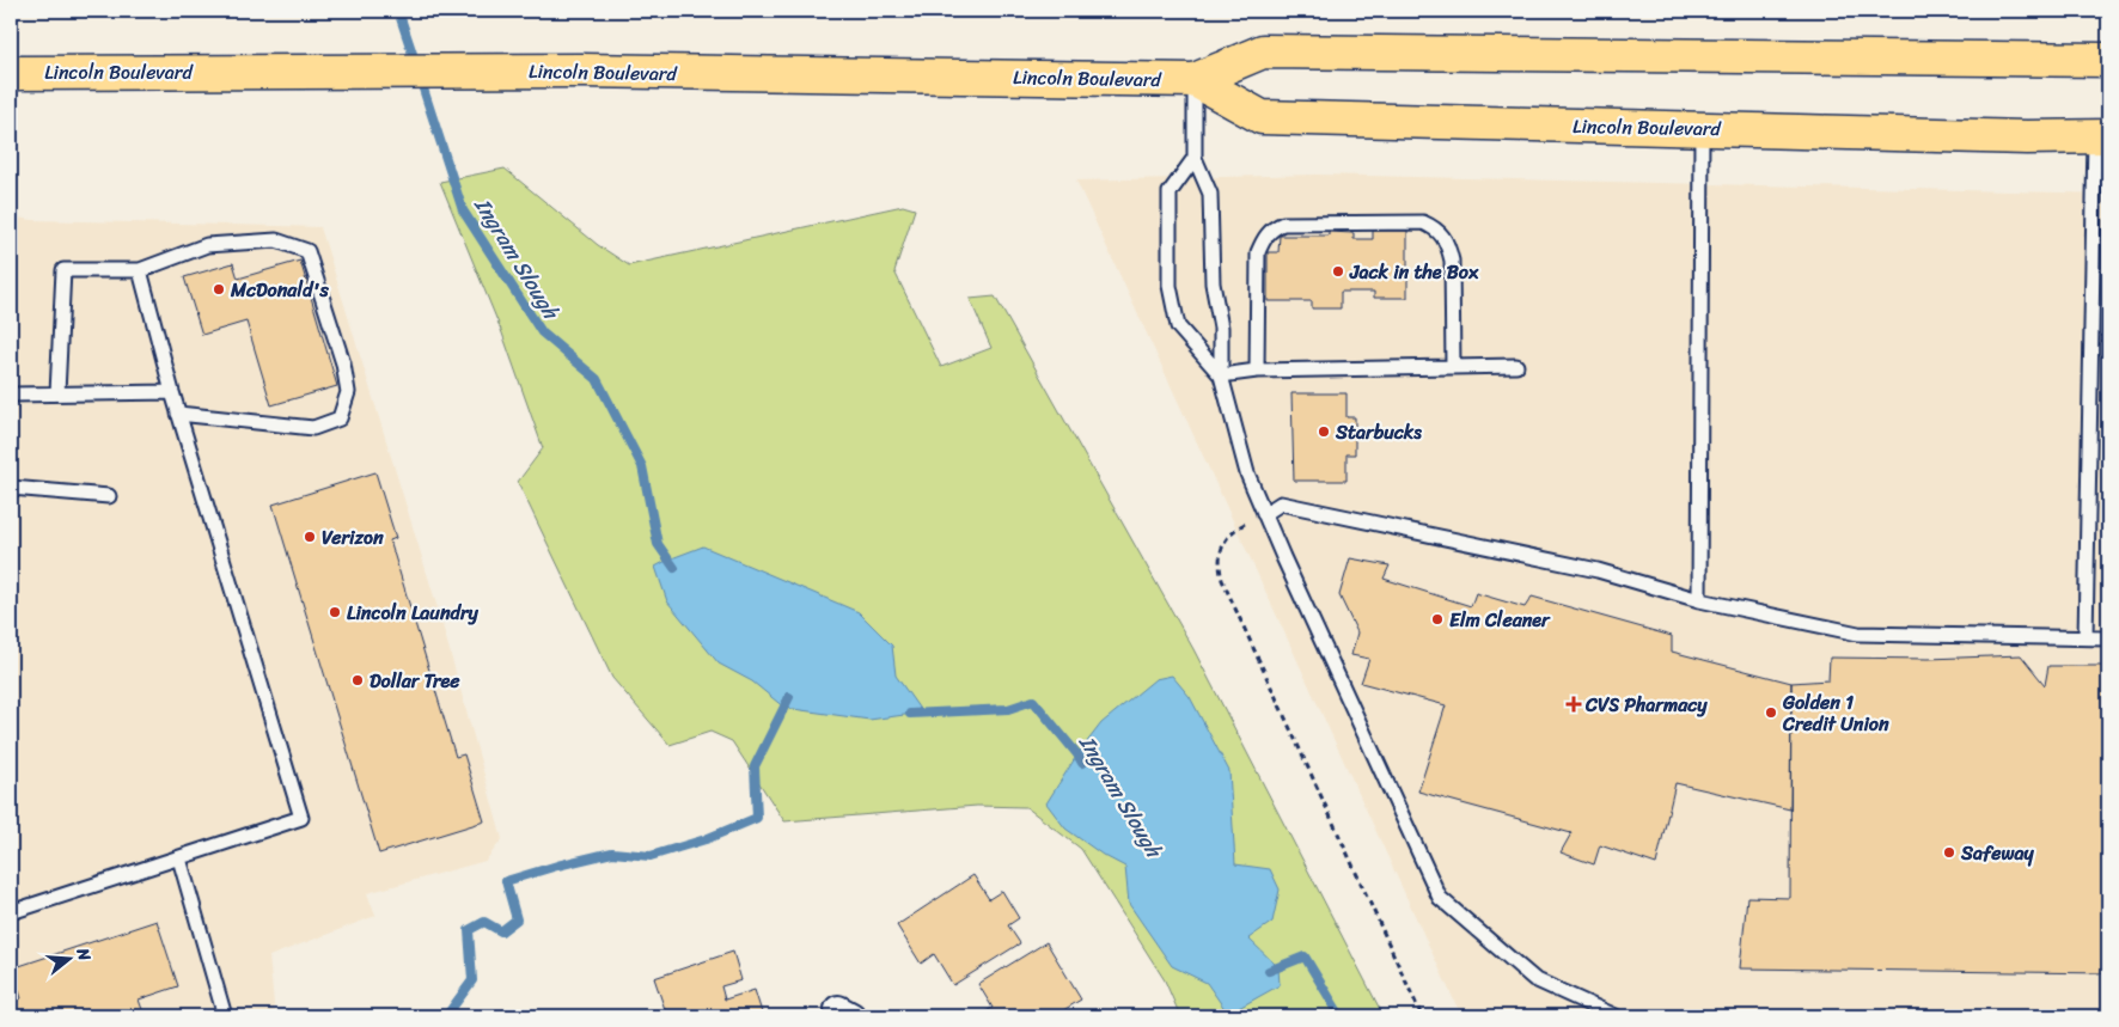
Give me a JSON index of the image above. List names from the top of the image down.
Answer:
{
  "streets": {
    "main road": ["Lincoln Boulevard"]
  },
  "water": ["Ingram Slough"],
  "places": {
    "other": [
      "Jack in the Box",
      "McDonald's",
      "Starbucks",
      "Verizon",
      "Lincoln Laundry",
      "Elm Cleaner",
      "Dollar Tree",
      "Golden 1 Credit Union",
      "Safeway"
    ],
    "health": ["CVS Pharmacy"]
  },
  "north": "right"
}
